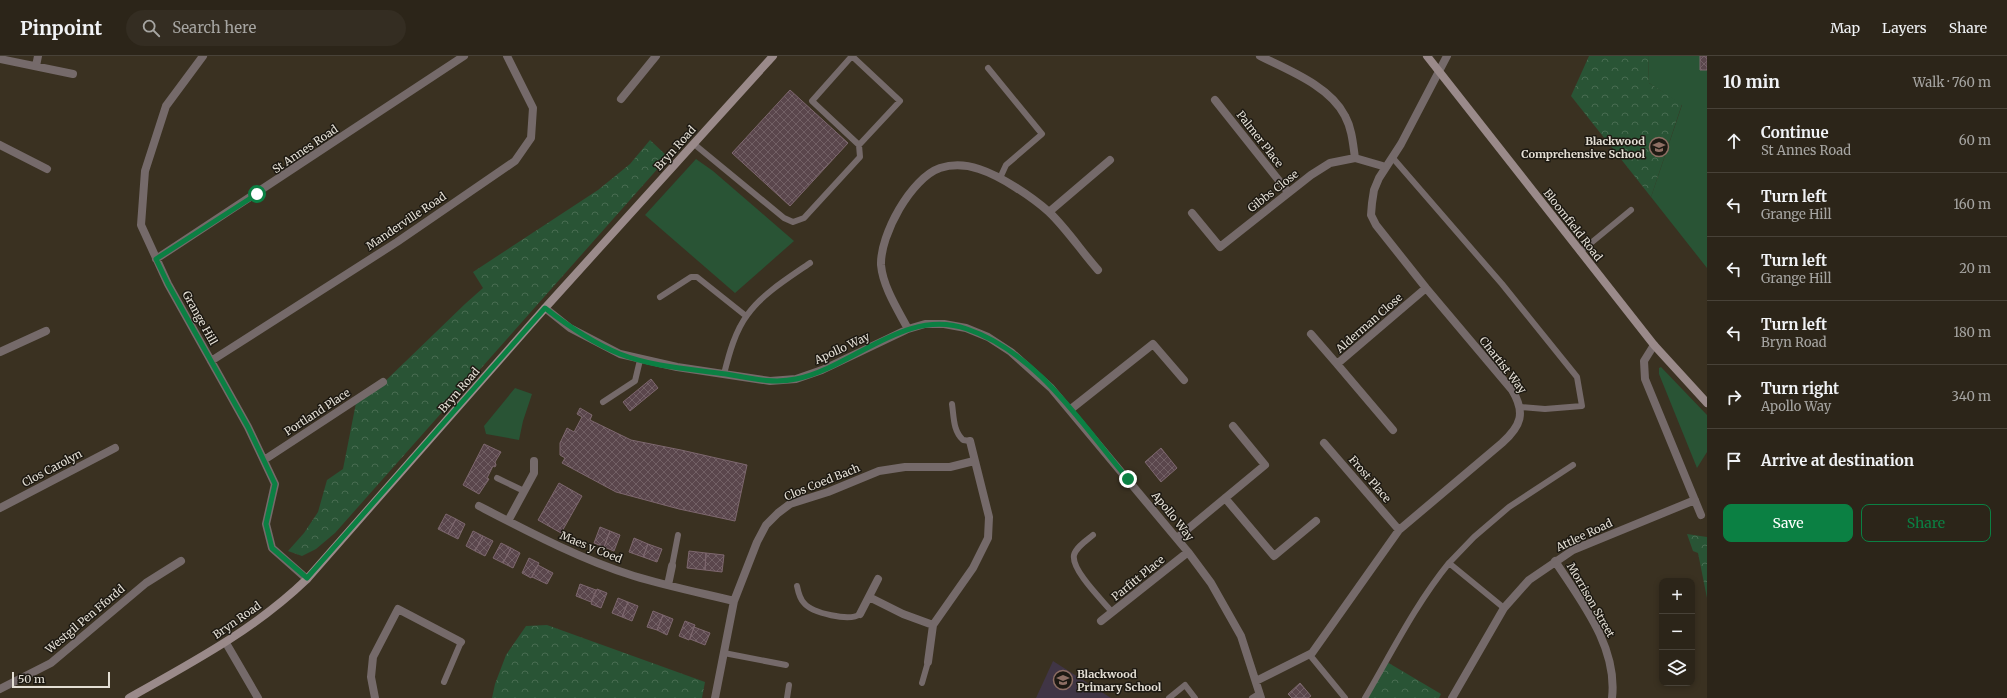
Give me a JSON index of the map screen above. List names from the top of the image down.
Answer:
{
  "streets": {
    "street": [
      "Palmer Place",
      "Bryn Road",
      "St Annes Road",
      "Gibbs Close",
      "Manderville Road",
      "Bloomfield Road",
      "Grange Hill",
      "Alderman Close",
      "Apollo Way",
      "Chartist Way",
      "Portland Place",
      "Clos Carolyn",
      "Frost Place",
      "Clos Coed Bach",
      "Attlee Road",
      "Maes y Coed",
      "Parfitt Place",
      "Morrison Street",
      "Westgil Pen Ffordd"
    ]
  },
  "crossings": [
    ["Palmer Place", "Gibbs Close"],
    ["Bryn Road", "Grange Hill"],
    ["Bryn Road", "Apollo Way"],
    ["St Annes Road", "Grange Hill"],
    ["Gibbs Close", "Chartist Way"],
    ["Manderville Road", "Grange Hill"],
    ["Bloomfield Road", "Chartist Way"],
    ["Grange Hill", "Portland Place"],
    ["Alderman Close", "Chartist Way"],
    ["Apollo Way", "Chartist Way"],
    ["Apollo Way", "Parfitt Place"],
    ["Chartist Way", "Frost Place"],
    ["Clos Coed Bach", "Maes y Coed"],
    ["Attlee Road", "Morrison Street"]
  ],
  "places": {
    "school or university": ["Blackwood Comprehensive School", "Blackwood Primary School"]
  },
  "scale_bar": "50 m",
  "page": {
    "header": "Pinpoint",
    "search": "Search here",
    "nav": ["Map", "Layers", "Share"],
    "heading": ["10 min", "Walk · 760 m"],
    "list": [
      ["Continue", "St Annes Road", "60 m"],
      ["Turn left", "Grange Hill", "160 m"],
      ["Turn left", "Grange Hill", "20 m"],
      ["Turn left", "Bryn Road", "180 m"],
      ["Turn right", "Apollo Way", "340 m"],
      "Arrive at destination"
    ],
    "buttons": ["Save", "Share"],
    "map_buttons": ["+", "−"],
    "scale": "50 m"
  }
}
